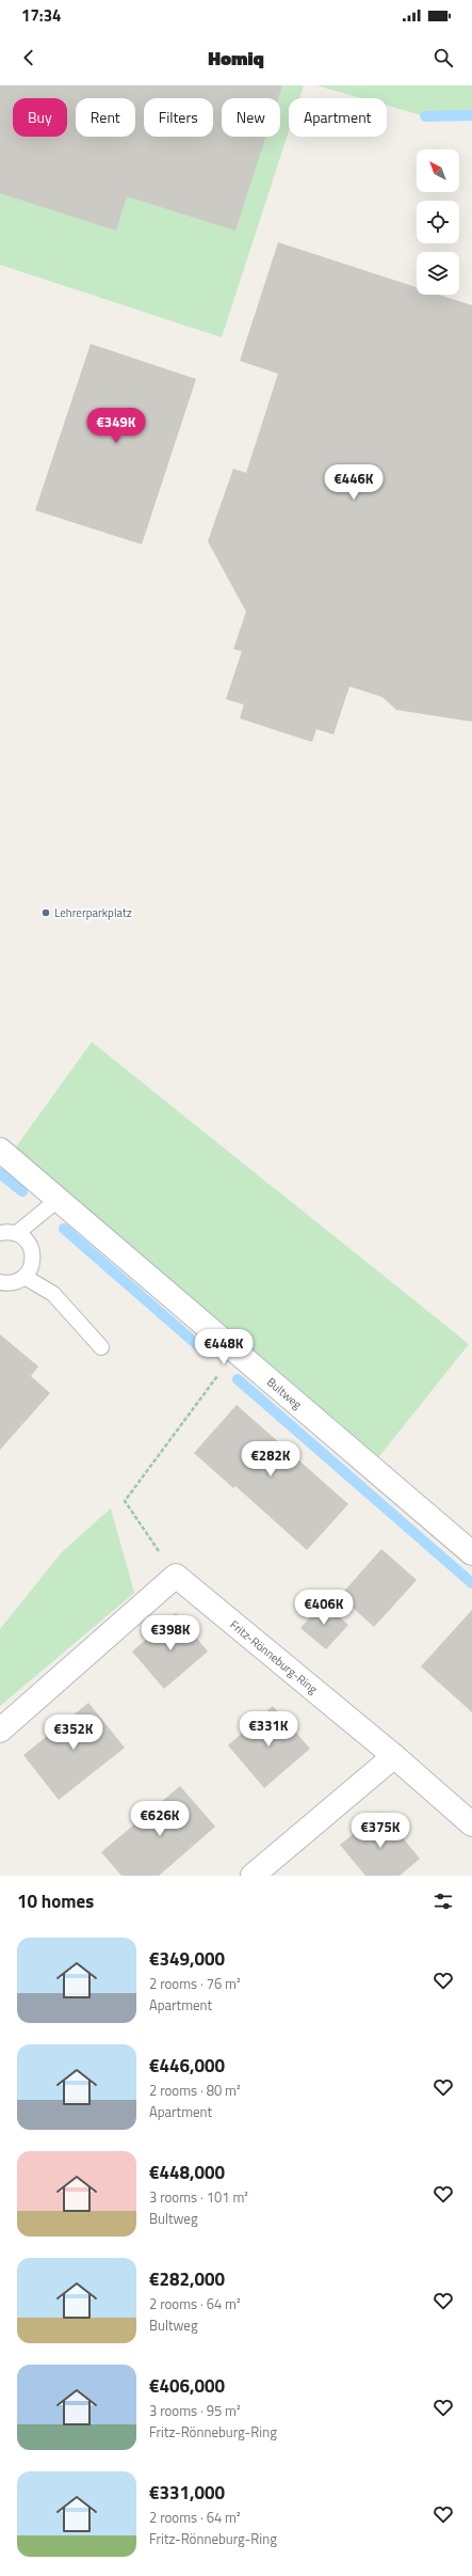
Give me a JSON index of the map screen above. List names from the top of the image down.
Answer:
{
  "streets": {
    "street": ["Bultweg", "Fritz-Rönneburg-Ring"]
  },
  "places": ["Lehrerparkplatz"],
  "north": "top left",
  "page": {
    "status": "17:34",
    "header": "Homiq",
    "chip": [
      "Buy",
      "Rent",
      "Filters",
      "New",
      "Apartment"
    ],
    "price": [
      "€349K",
      "€446K",
      "€448K",
      "€282K",
      "€406K",
      "€398K",
      "€331K",
      "€352K",
      "€626K",
      "€375K"
    ],
    "heading": "10 homes",
    "list": [
      {
        "name": "€349,000",
        "note": "2 rooms · 76 m² · Apartment"
      },
      {
        "name": "€446,000",
        "note": "2 rooms · 80 m² · Apartment"
      },
      {
        "name": "€448,000",
        "note": "3 rooms · 101 m² · Bultweg"
      },
      {
        "name": "€282,000",
        "note": "2 rooms · 64 m² · Bultweg"
      },
      {
        "name": "€406,000",
        "note": "3 rooms · 95 m² · Fritz-Rönneburg-Ring"
      },
      {
        "name": "€331,000",
        "note": "2 rooms · 64 m² · Fritz-Rönneburg-Ring"
      }
    ]
  }
}
